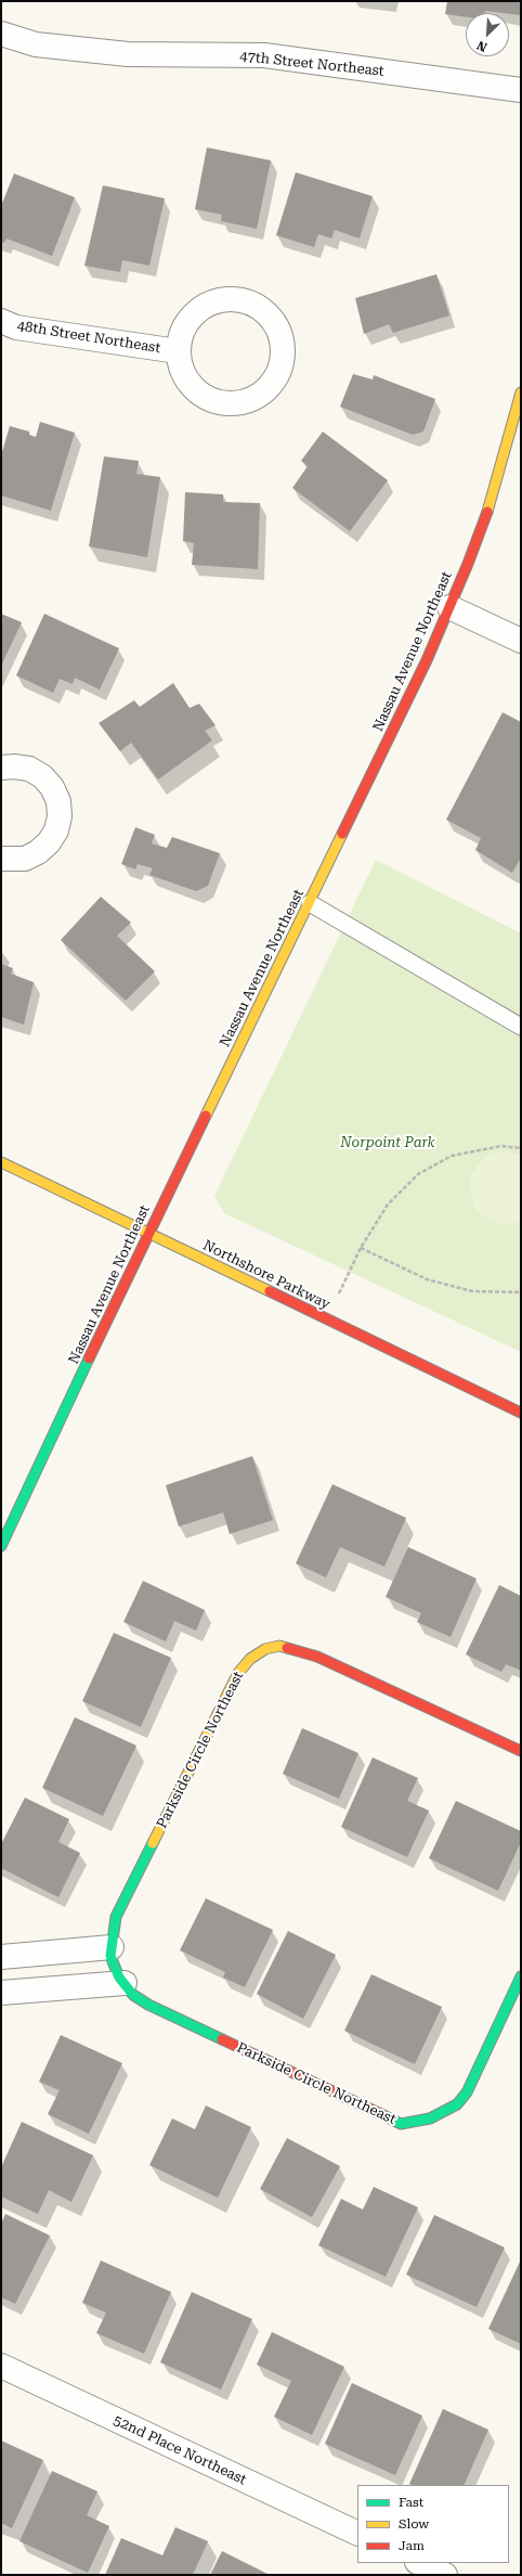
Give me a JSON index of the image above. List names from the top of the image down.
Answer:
{
  "streets": {
    "street": [
      "47th Street Northeast",
      "48th Street Northeast",
      "Nassau Avenue Northeast",
      "Northshore Parkway",
      "Parkside Circle Northeast",
      "52nd Place Northeast"
    ]
  },
  "crossings": [
    ["Nassau Avenue Northeast", "Northshore Parkway"]
  ],
  "parks": ["Norpoint Park"],
  "legend": ["Fast", "Slow", "Jam"],
  "north": "bottom left"
}
